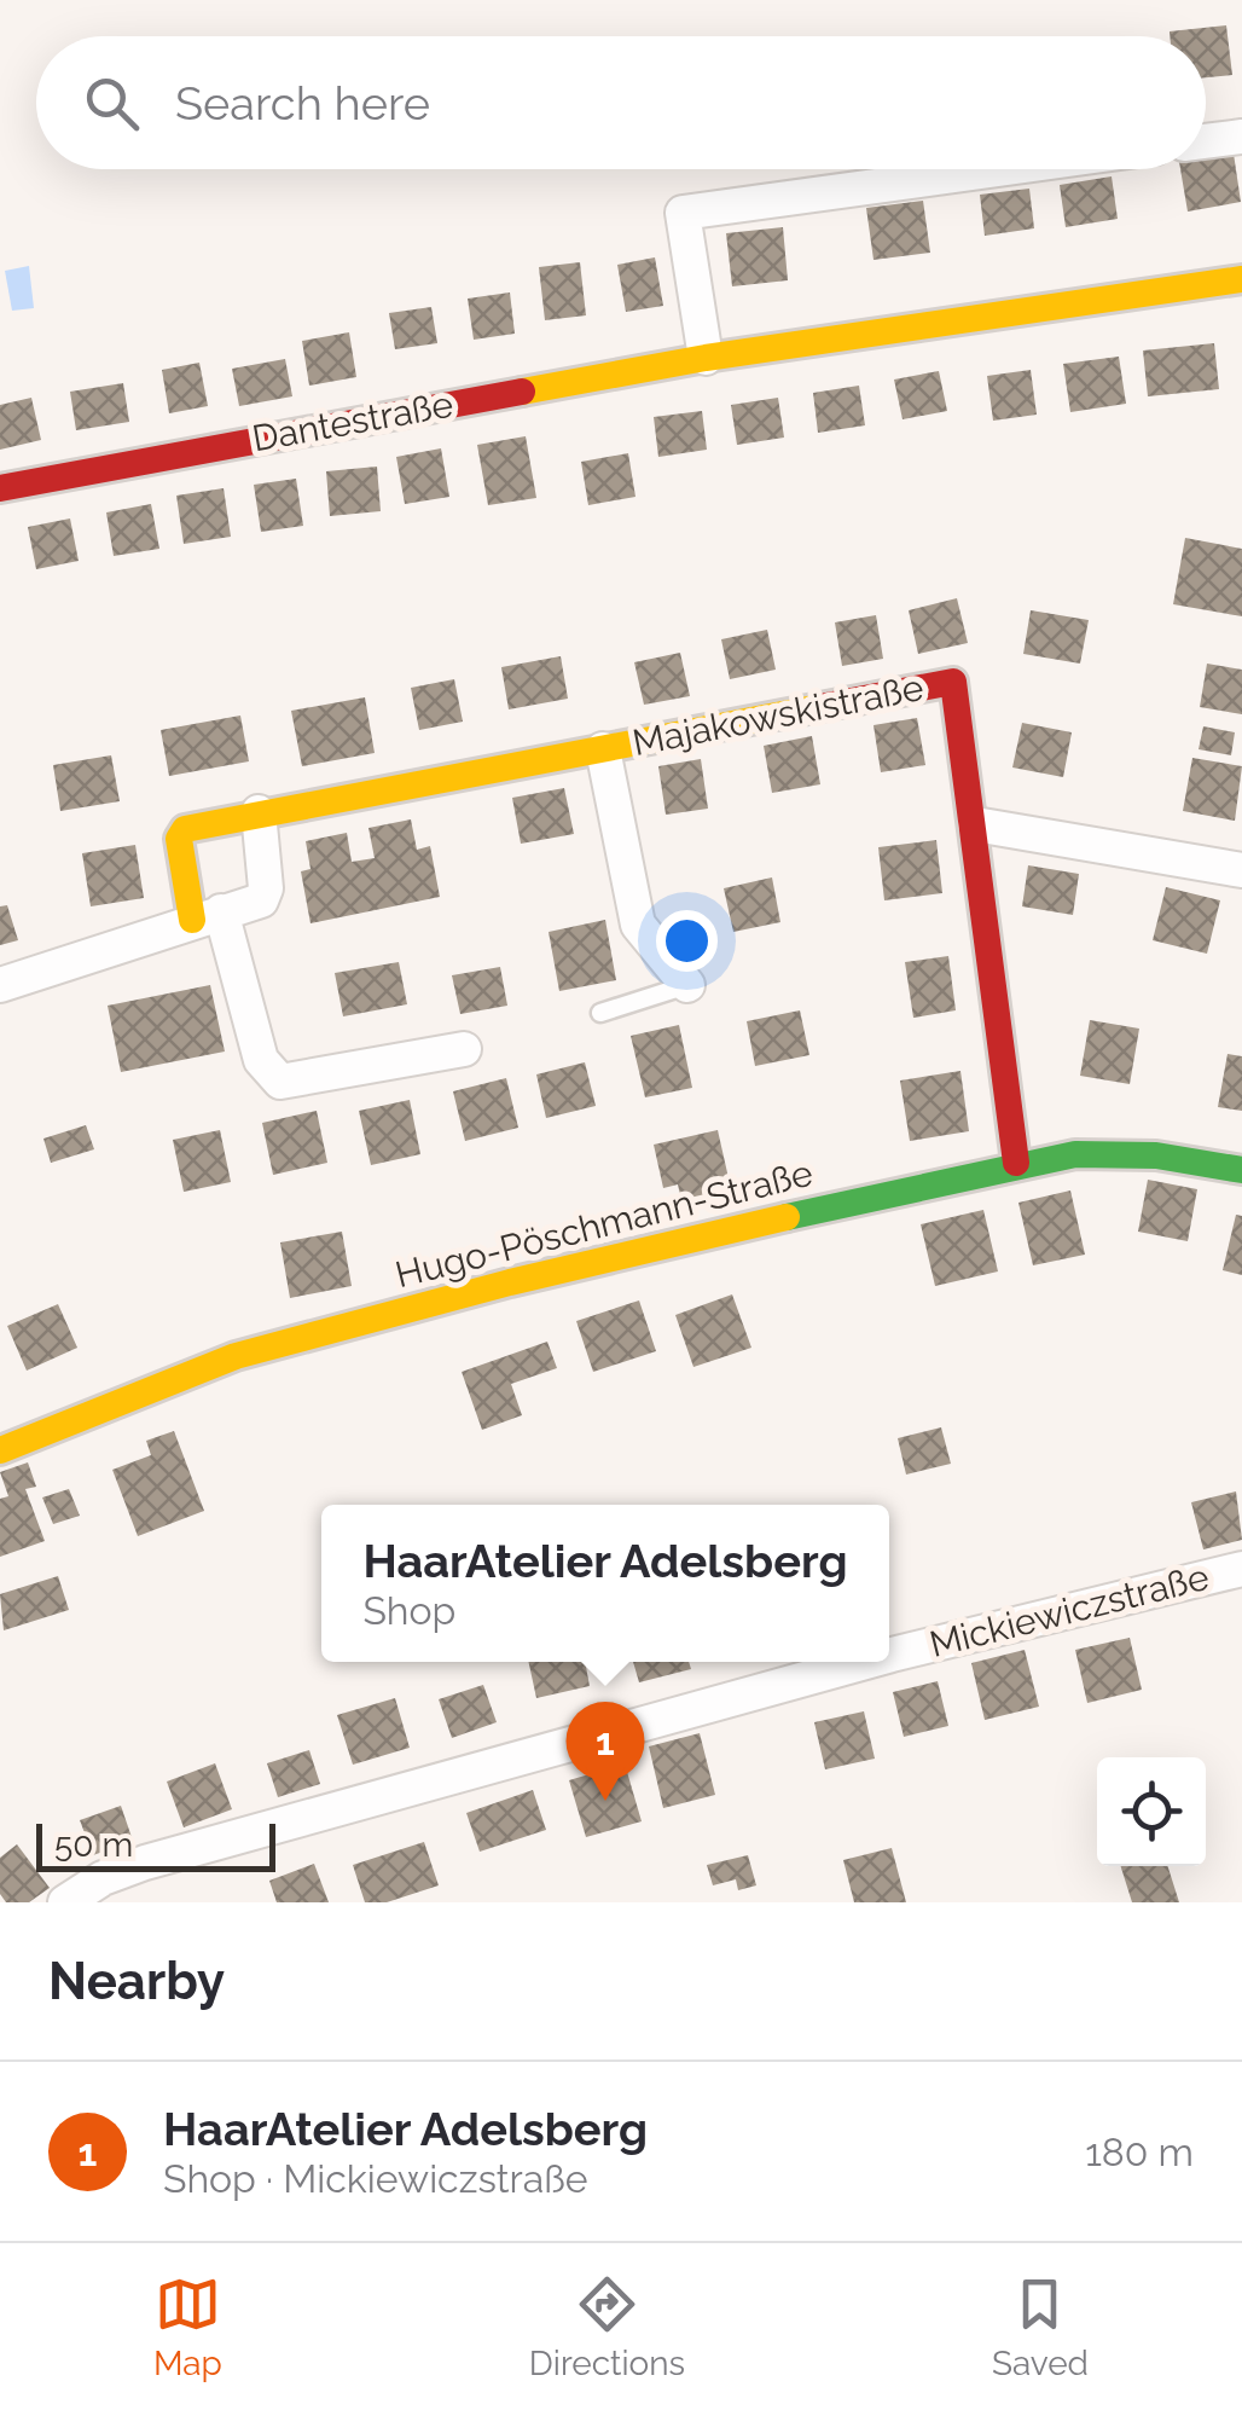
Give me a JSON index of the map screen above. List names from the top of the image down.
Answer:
{
  "streets": {
    "street": [
      "Dantestraße",
      "Majakowskistraße",
      "Hugo-Pöschmann-Straße",
      "Mickiewiczstraße"
    ]
  },
  "crossings": [
    ["Majakowskistraße", "Hugo-Pöschmann-Straße"]
  ],
  "scale_bar": "50 m",
  "page": {
    "search": "Search here",
    "popup": ["HaarAtelier Adelsberg", "Shop"],
    "pins": "1",
    "scale": "50 m",
    "heading": "Nearby",
    "list": [
      {
        "mark": "1",
        "name": "HaarAtelier Adelsberg",
        "note": "Shop · Mickiewiczstraße",
        "value": "180 m"
      }
    ],
    "nav": ["Map", "Directions", "Saved"]
  }
}
